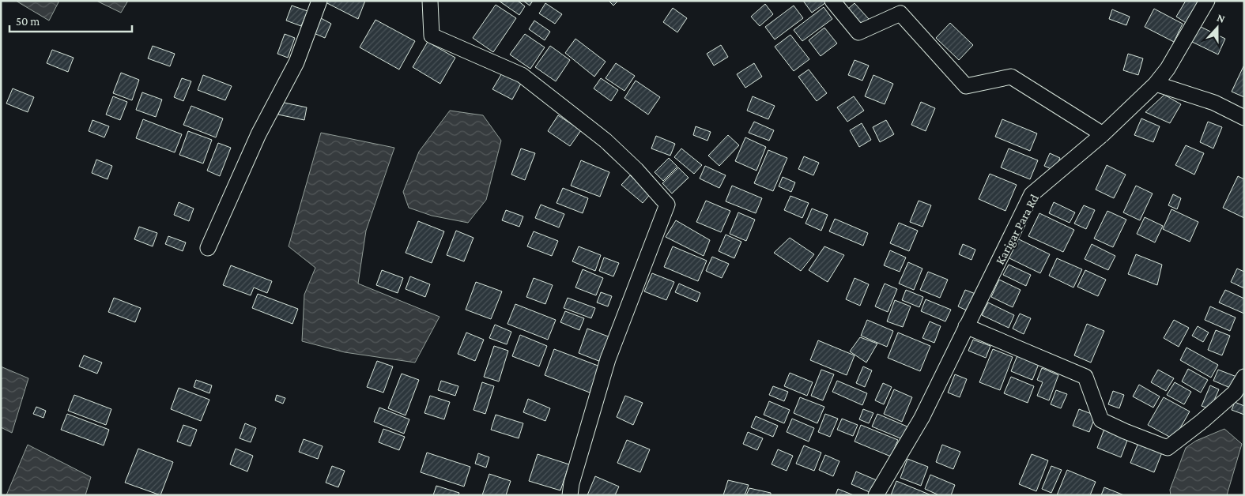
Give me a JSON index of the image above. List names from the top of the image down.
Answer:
{
  "streets": {
    "street": ["Karigar Para Rd"]
  },
  "scale_bar": "50 m",
  "north": "top"
}
